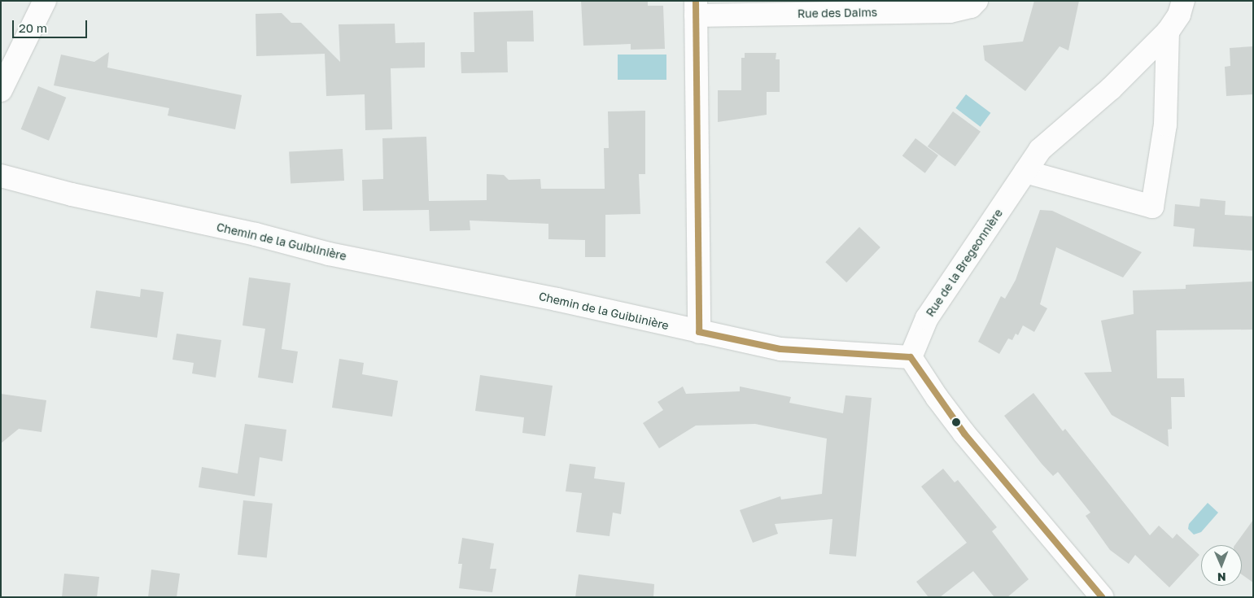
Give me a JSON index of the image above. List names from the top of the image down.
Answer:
{
  "streets": {
    "street": ["Rue des Daims", "Chemin de la Guiblinière", "Rue de la Bregeonnière"]
  },
  "crossings": [
    ["Chemin de la Guiblinière", "Rue de la Bregeonnière"]
  ],
  "scale_bar": "20 m",
  "north": "bottom"
}
